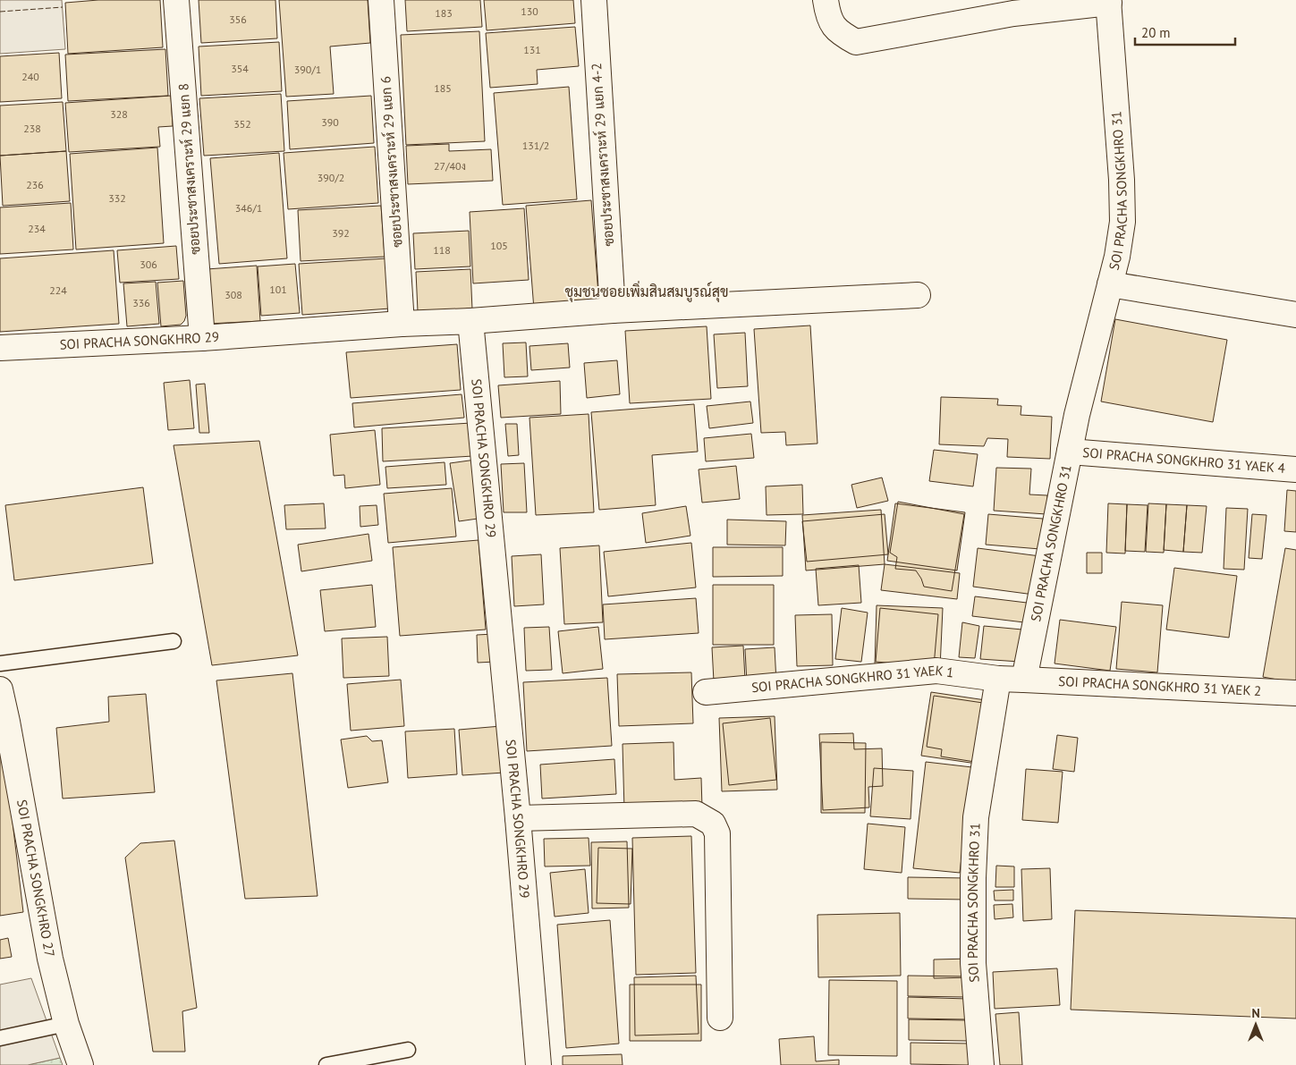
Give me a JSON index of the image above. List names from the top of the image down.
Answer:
{
  "streets": {
    "street": [
      "ซอยประชาสงเคราะห์ 29 แยก 4-2",
      "ซอยประชาสงเคราะห์ 29 แยก 6",
      "ซอยประชาสงเคราะห์ 29 แยก 8",
      "SOI PRACHA SONGKHRO 31",
      "SOI PRACHA SONGKHRO 29",
      "SOI PRACHA SONGKHRO 31 YAEK 4",
      "SOI PRACHA SONGKHRO 31 YAEK 1",
      "SOI PRACHA SONGKHRO 31 YAEK 2",
      "SOI PRACHA SONGKHRO 27"
    ]
  },
  "crossings": [
    ["ซอยประชาสงเคราะห์ 29 แยก 6", "SOI PRACHA SONGKHRO 29"],
    ["ซอยประชาสงเคราะห์ 29 แยก 8", "SOI PRACHA SONGKHRO 29"],
    ["SOI PRACHA SONGKHRO 31", "SOI PRACHA SONGKHRO 31 YAEK 4"],
    ["SOI PRACHA SONGKHRO 31", "SOI PRACHA SONGKHRO 31 YAEK 1"],
    ["SOI PRACHA SONGKHRO 31", "SOI PRACHA SONGKHRO 31 YAEK 2"]
  ],
  "districts": ["ชุมชนซอยเพิ่มสินสมบูรณ์สุข"],
  "house_numbers": [
    "130",
    "183",
    "356",
    "131",
    "354",
    "390/1",
    "240",
    "185",
    "328",
    "390",
    "352",
    "238",
    "131/2",
    "27/40ง",
    "390/2",
    "236",
    "332",
    "346/1",
    "234",
    "392",
    "105",
    "118",
    "306",
    "101",
    "224",
    "308",
    "336"
  ],
  "scale_bar": "20 m",
  "north": "top"
}
